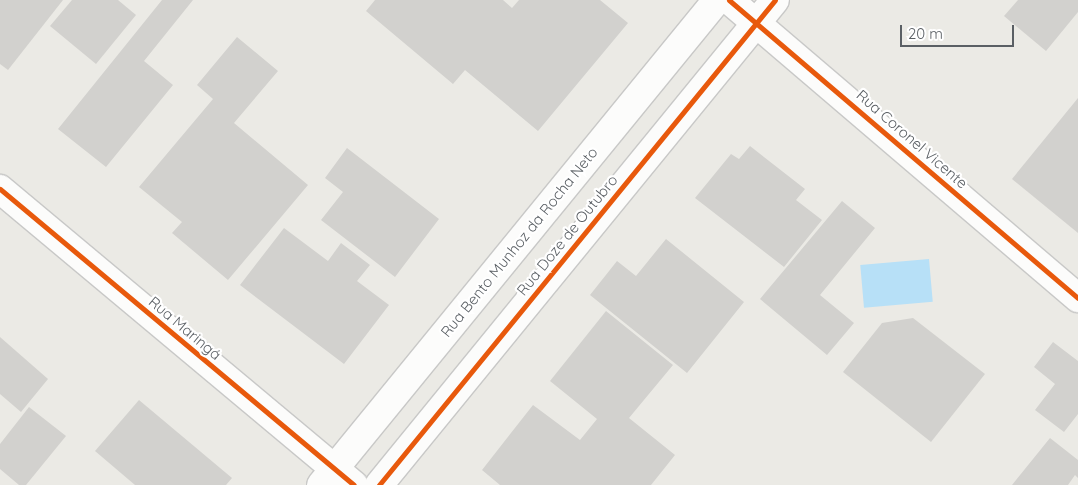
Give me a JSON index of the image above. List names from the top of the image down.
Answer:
{
  "streets": {
    "street": [
      "Rua Coronel Vicente",
      "Rua Doze de Outubro",
      "Rua Bento Munhoz da Rocha Neto",
      "Rua Maringá"
    ]
  },
  "crossings": [
    ["Rua Coronel Vicente", "Rua Doze de Outubro"],
    ["Rua Bento Munhoz da Rocha Neto", "Rua Maringá"]
  ],
  "scale_bar": "20 m"
}
